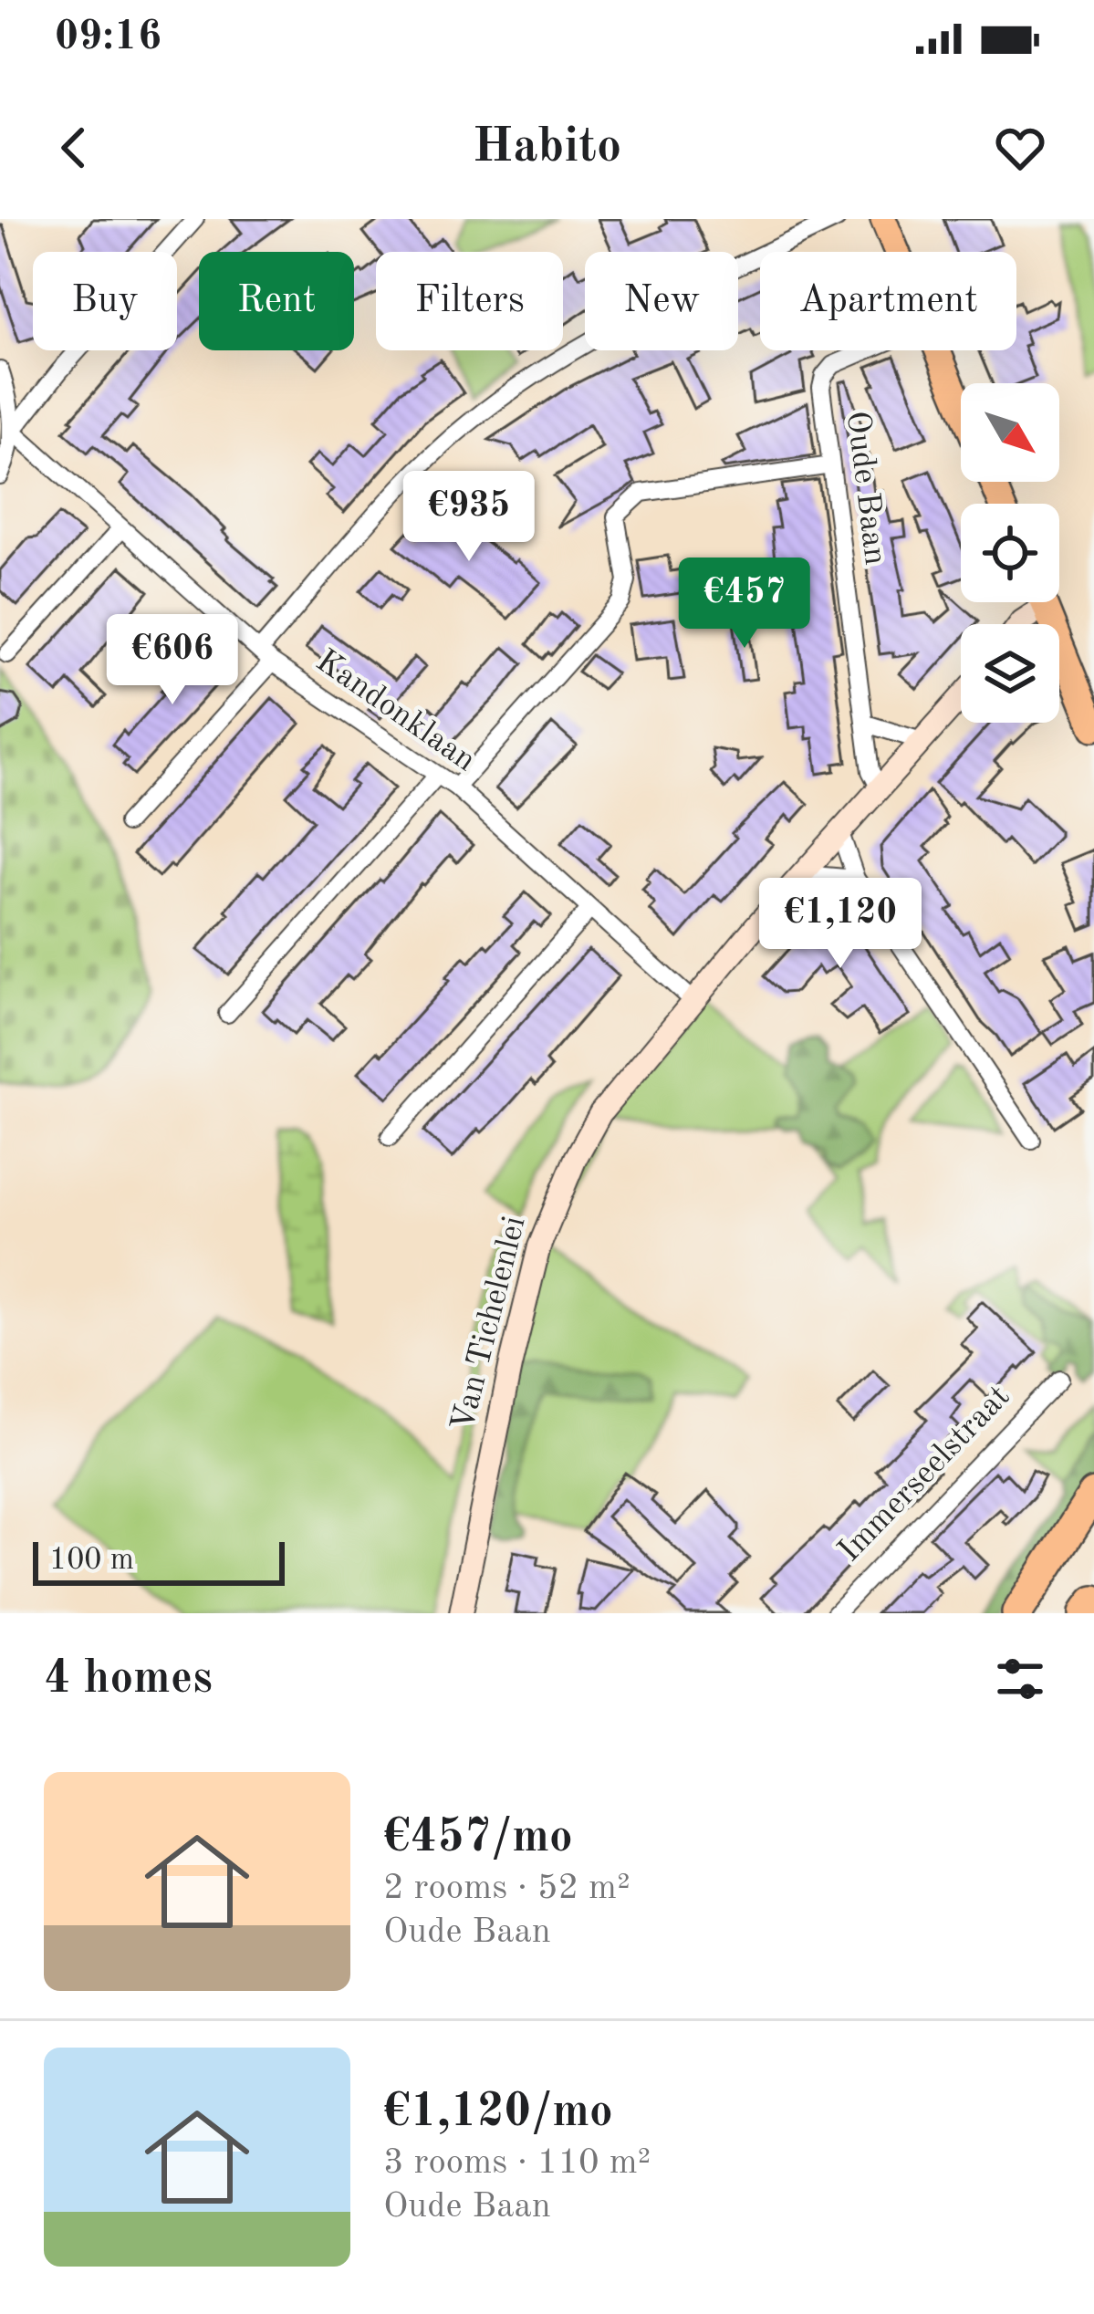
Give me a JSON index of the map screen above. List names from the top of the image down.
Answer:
{
  "streets": {
    "street": [
      "Oude Baan",
      "Kandonklaan",
      "Van Tichelenlei",
      "Immerseelstraat"
    ]
  },
  "crossings": [
    ["Oude Baan", "Van Tichelenlei"],
    ["Kandonklaan", "Van Tichelenlei"]
  ],
  "scale_bar": "100 m",
  "north": "bottom right",
  "page": {
    "status": "09:16",
    "header": "Habito",
    "chip": [
      "Buy",
      "Rent",
      "Filters",
      "New",
      "Apartment"
    ],
    "price": [
      "€935",
      "€457",
      "€606",
      "€1,120"
    ],
    "scale": "100 m",
    "heading": "4 homes",
    "list": [
      {
        "name": "€457/mo",
        "note": "2 rooms · 52 m² · Oude Baan"
      },
      {
        "name": "€1,120/mo",
        "note": "3 rooms · 110 m² · Oude Baan"
      }
    ]
  }
}
